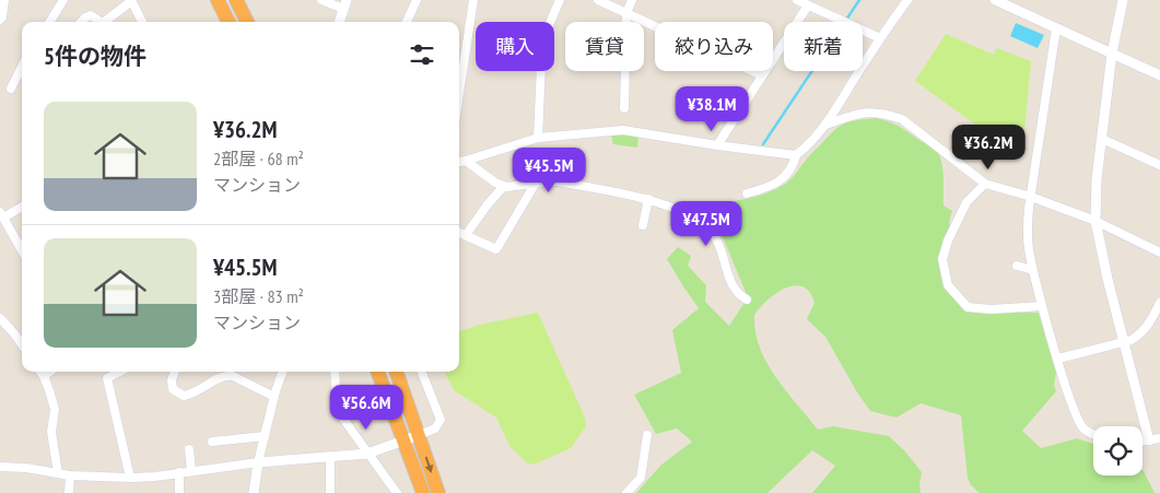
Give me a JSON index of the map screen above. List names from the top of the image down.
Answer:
{
  "page": {
    "chip": [
      "購入",
      "賃貸",
      "絞り込み",
      "新着"
    ],
    "heading": "5件の物件",
    "price": [
      "¥38.1M",
      "¥36.2M",
      "¥45.5M",
      "¥47.5M",
      "¥56.6M"
    ],
    "list": [
      {
        "name": "¥36.2M",
        "note": "2部屋 · 68 m² · マンション"
      },
      {
        "name": "¥45.5M",
        "note": "3部屋 · 83 m² · マンション"
      }
    ]
  }
}
